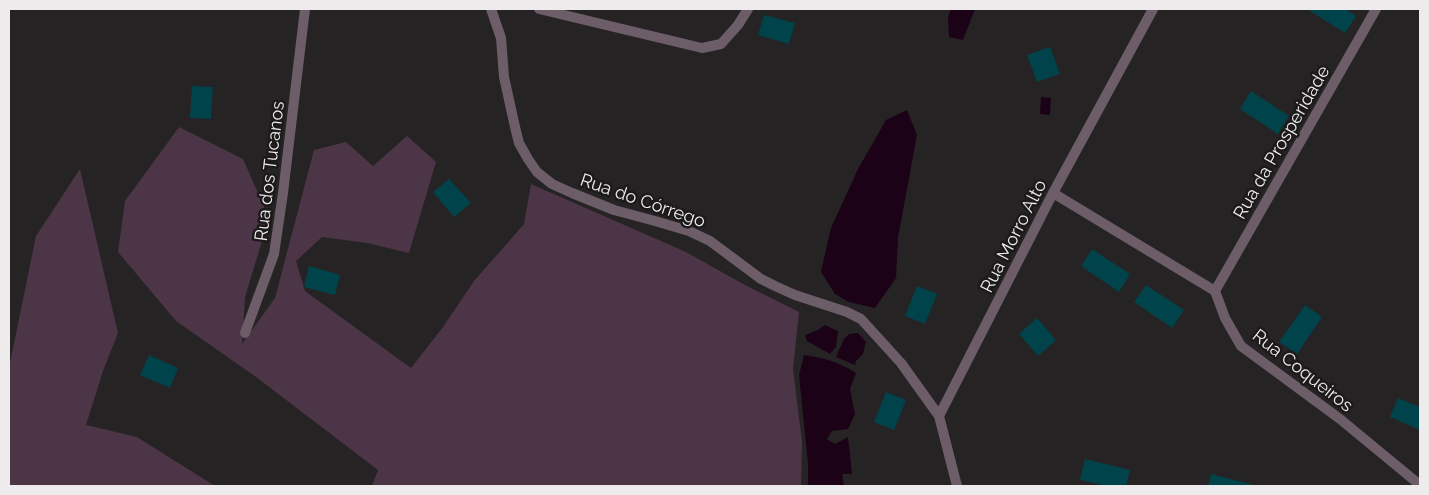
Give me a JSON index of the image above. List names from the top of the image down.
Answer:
{
  "streets": {
    "street": [
      "Rua da Prosperidade",
      "Rua dos Tucanos",
      "Rua do Córrego",
      "Rua Morro Alto",
      "Rua Coqueiros"
    ]
  },
  "crossings": [
    ["Rua da Prosperidade", "Rua Coqueiros"],
    ["Rua do Córrego", "Rua Morro Alto"]
  ]
}
